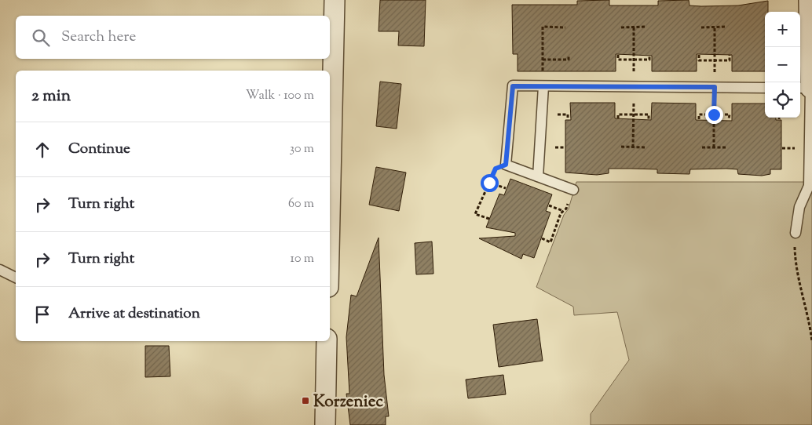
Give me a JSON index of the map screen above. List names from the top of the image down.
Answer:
{
  "places": {
    "transit": ["Korzeniec"]
  },
  "page": {
    "map_buttons": ["+", "−"],
    "search": "Search here",
    "heading": ["2 min", "Walk · 100 m"],
    "list": [
      ["Continue", "30 m"],
      ["Turn right", "60 m"],
      ["Turn right", "10 m"],
      "Arrive at destination"
    ]
  }
}
